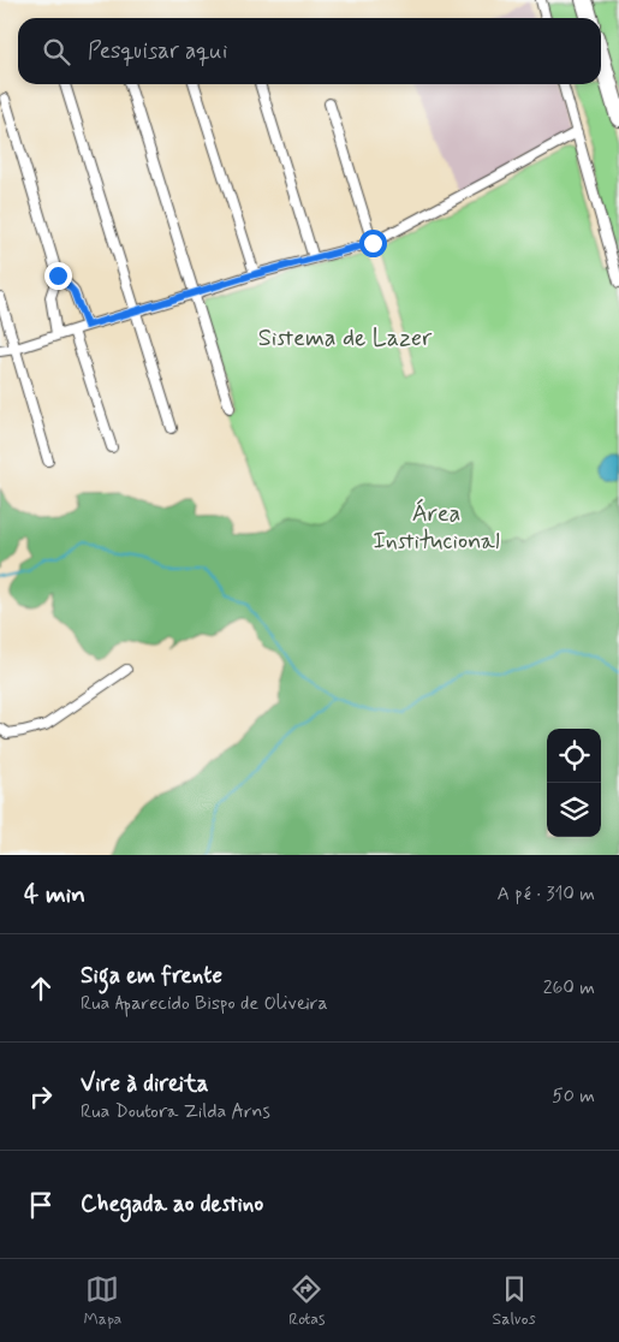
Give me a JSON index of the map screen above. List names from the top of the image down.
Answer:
{
  "parks": ["Sistema de Lazer", "Área Institucional"],
  "page": {
    "search": "Pesquisar aqui",
    "heading": ["4 min", "A pé · 310 m"],
    "list": [
      ["Siga em frente", "Rua Aparecido Bispo de Oliveira", "260 m"],
      ["Vire à direita", "Rua Doutora Zilda Arns", "50 m"],
      "Chegada ao destino"
    ],
    "nav": ["Mapa", "Rotas", "Salvos"]
  }
}
